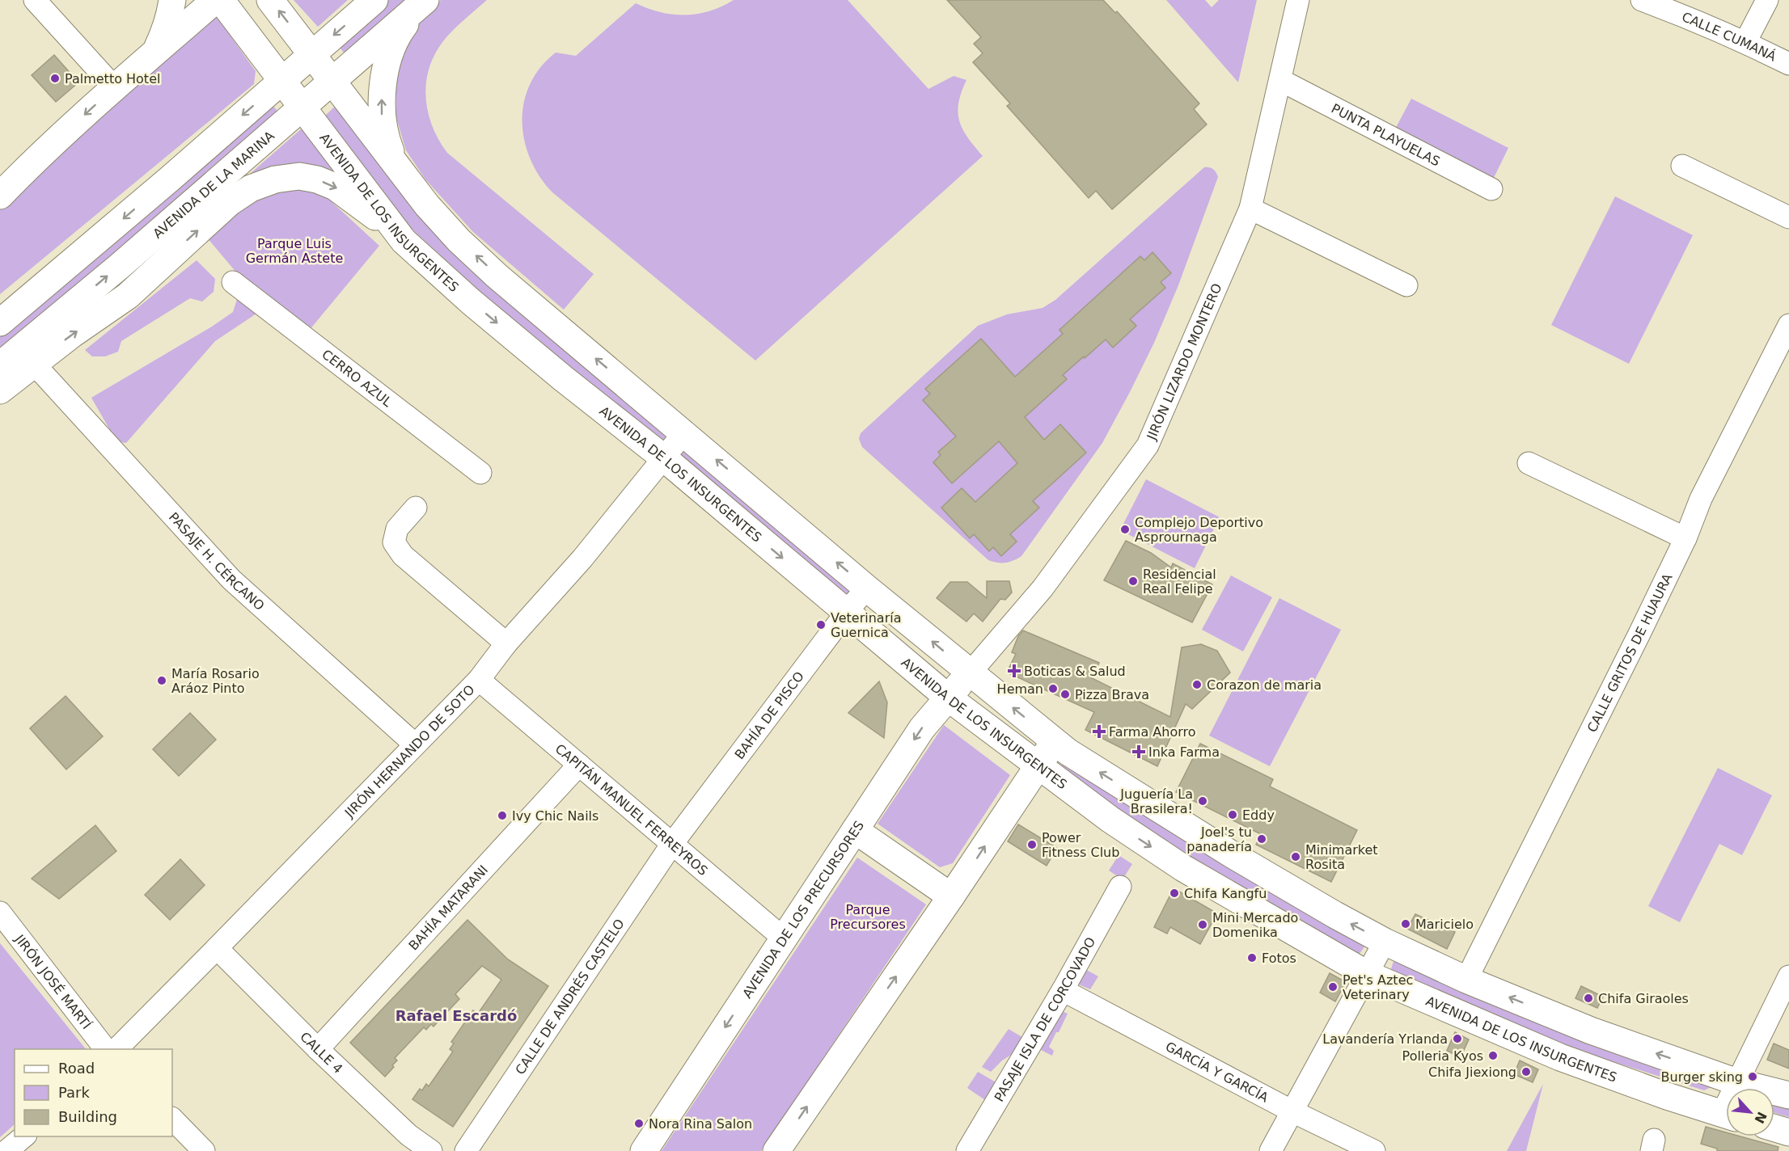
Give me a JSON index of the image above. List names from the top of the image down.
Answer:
{
  "streets": {
    "main road": ["AVENIDA DE LA MARINA", "AVENIDA DE LOS INSURGENTES", "AVENIDA DE LOS PRECURSORES"],
    "street": [
      "CALLE CUMANÁ",
      "PUNTA PLAYUELAS",
      "JIRÓN LIZARDO MONTERO",
      "CERRO AZUL",
      "PASAJE H. CÉRCANO",
      "CALLE GRITOS DE HUAURA",
      "BAHÍA DE PISCO",
      "JIRÓN HERNANDO DE SOTO",
      "CAPITÁN MANUEL FERREYROS",
      "BAHÍA MATARANI",
      "JIRÓN JOSÉ MARTÍ",
      "CALLE DE ANDRÉS CASTELO",
      "PASAJE ISLA DE CORCOVADO",
      "CALLE 4",
      "GARCÍA Y GARCÍA"
    ]
  },
  "crossings": [
    ["PUNTA PLAYUELAS", "JIRÓN LIZARDO MONTERO"],
    ["AVENIDA DE LA MARINA", "AVENIDA DE LOS INSURGENTES"],
    ["AVENIDA DE LA MARINA", "PASAJE H. CÉRCANO"],
    ["AVENIDA DE LOS INSURGENTES", "JIRÓN LIZARDO MONTERO"],
    ["AVENIDA DE LOS INSURGENTES", "CALLE GRITOS DE HUAURA"],
    ["AVENIDA DE LOS INSURGENTES", "BAHÍA DE PISCO"],
    ["AVENIDA DE LOS INSURGENTES", "JIRÓN HERNANDO DE SOTO"],
    ["AVENIDA DE LOS INSURGENTES", "AVENIDA DE LOS PRECURSORES"],
    ["JIRÓN LIZARDO MONTERO", "AVENIDA DE LOS PRECURSORES"],
    ["PASAJE H. CÉRCANO", "JIRÓN HERNANDO DE SOTO"],
    ["BAHÍA DE PISCO", "CAPITÁN MANUEL FERREYROS"],
    ["BAHÍA DE PISCO", "CALLE DE ANDRÉS CASTELO"],
    ["JIRÓN HERNANDO DE SOTO", "CAPITÁN MANUEL FERREYROS"],
    ["JIRÓN HERNANDO DE SOTO", "CALLE 4"],
    ["CAPITÁN MANUEL FERREYROS", "BAHÍA MATARANI"],
    ["CAPITÁN MANUEL FERREYROS", "AVENIDA DE LOS PRECURSORES"],
    ["CAPITÁN MANUEL FERREYROS", "CALLE DE ANDRÉS CASTELO"],
    ["BAHÍA MATARANI", "CALLE 4"],
    ["PASAJE ISLA DE CORCOVADO", "GARCÍA Y GARCÍA"]
  ],
  "districts": ["Rafael Escardó"],
  "parks": ["Parque Luis Germán Astete", "Parque Precursores"],
  "places": {
    "other": [
      "Palmetto Hotel",
      "Complejo Deportivo Asprournaga",
      "Residencial Real Felipe",
      "Veterinaría Guernica",
      "María Rosario Aráoz Pinto",
      "Corazon de maria",
      "Heman",
      "Pizza Brava",
      "Juguería La Brasilera!",
      "Eddy",
      "Ivy Chic Nails",
      "Joel's tu panadería",
      "Power Fitness Club",
      "Minimarket Rosita",
      "Chifa Kangfu",
      "Maricielo",
      "Mini Mercado Domenika",
      "Fotos",
      "Pet's Aztec Veterinary",
      "Chifa Giraoles",
      "Lavandería Yrlanda",
      "Polleria Kyos",
      "Chifa Jiexiong",
      "Burger sking",
      "Nora Rina Salon"
    ],
    "health": ["Boticas & Salud", "Farma Ahorro", "Inka Farma"]
  },
  "legend": ["Road", "Park", "Building"],
  "north": "bottom right"
}
